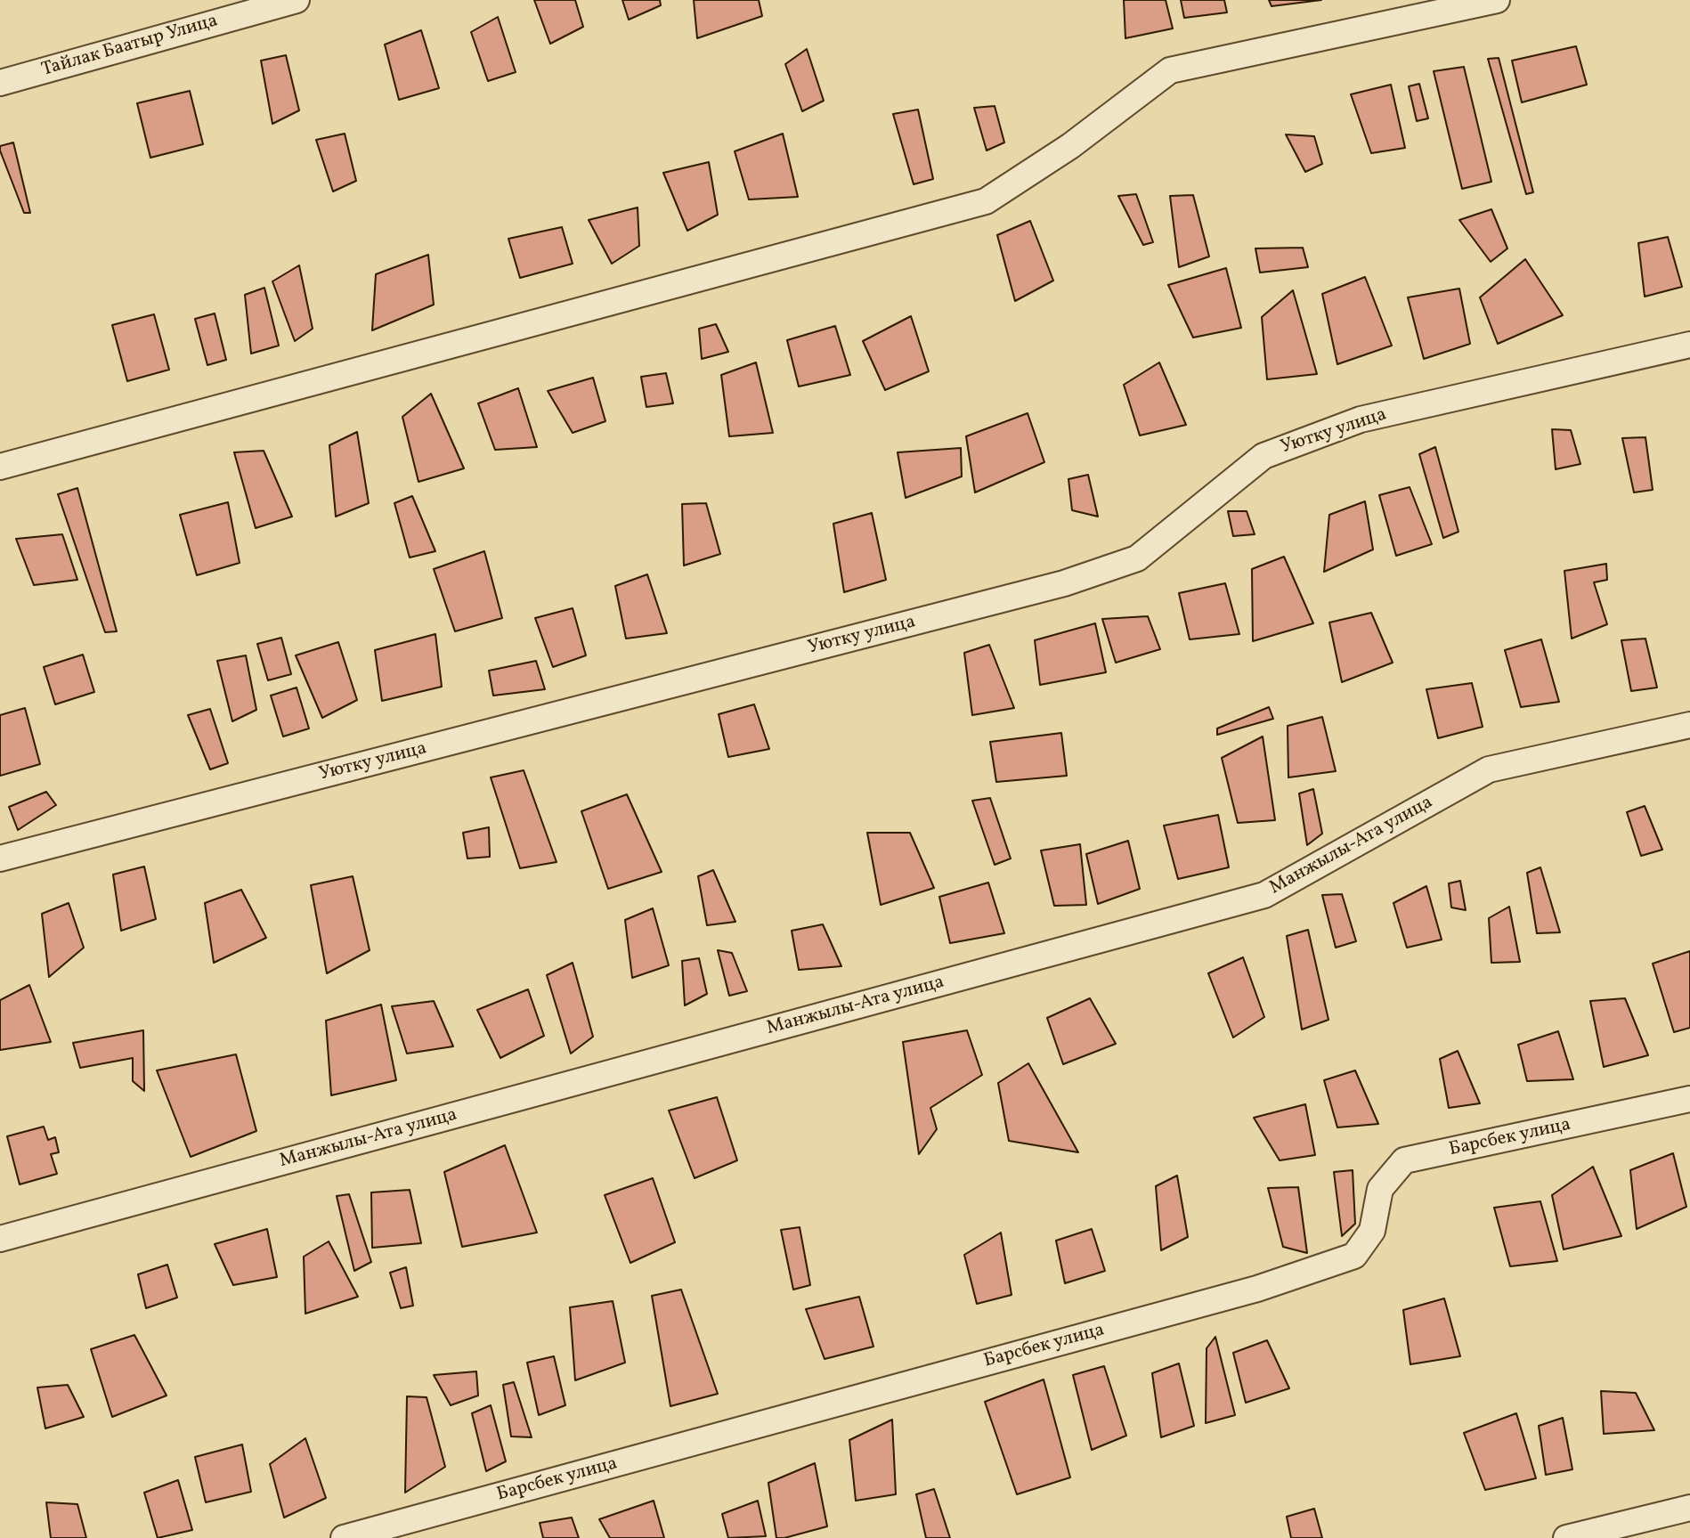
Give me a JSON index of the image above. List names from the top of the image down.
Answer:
{
  "streets": {
    "street": [
      "Тайлак Баатыр Улица",
      "Уютку улица",
      "Манжылы-Ата улица",
      "Барсбек улица"
    ]
  }
}
